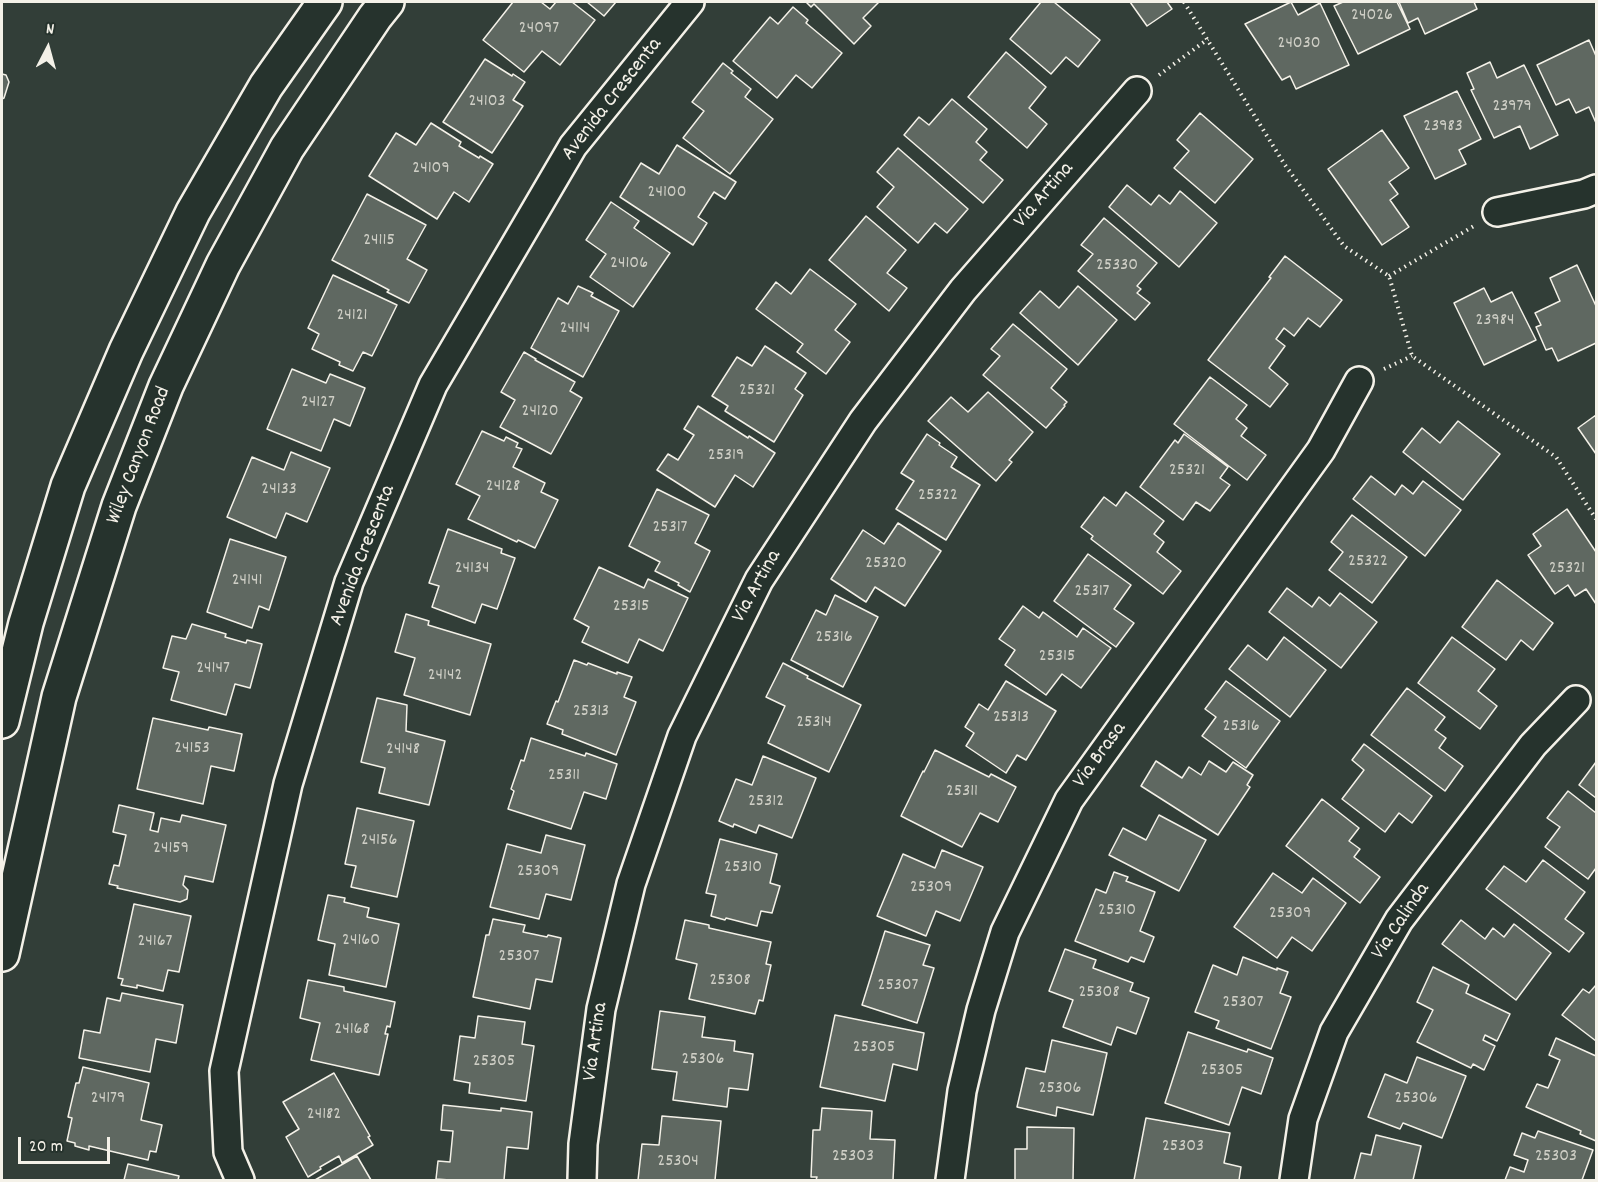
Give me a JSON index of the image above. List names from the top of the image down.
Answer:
{
  "streets": {
    "main road": ["Wiley Canyon Road"],
    "street": [
      "Avenida Crescenta",
      "Via Artina",
      "Via Brasa",
      "Via Calinda"
    ]
  },
  "house_numbers": [
    "24026",
    "24097",
    "24030",
    "24103",
    "23979",
    "23983",
    "24109",
    "24100",
    "24115",
    "24106",
    "25330",
    "24121",
    "23984",
    "24114",
    "25321",
    "24127",
    "24120",
    "25319",
    "25321",
    "24128",
    "24133",
    "25322",
    "25317",
    "25322",
    "25320",
    "24134",
    "25321",
    "24141",
    "25317",
    "25315",
    "25316",
    "25315",
    "24147",
    "24142",
    "25313",
    "25313",
    "25314",
    "25316",
    "24153",
    "24148",
    "25311",
    "25311",
    "25312",
    "24156",
    "24159",
    "25310",
    "25309",
    "25309",
    "25310",
    "25309",
    "24160",
    "24167",
    "25307",
    "25308",
    "25307",
    "25308",
    "25307",
    "24168",
    "25305",
    "25306",
    "25305",
    "25305",
    "25306",
    "24179",
    "25306",
    "24182",
    "25303",
    "25303",
    "25303",
    "25304"
  ],
  "scale_bar": "20 m",
  "north": "top"
}
